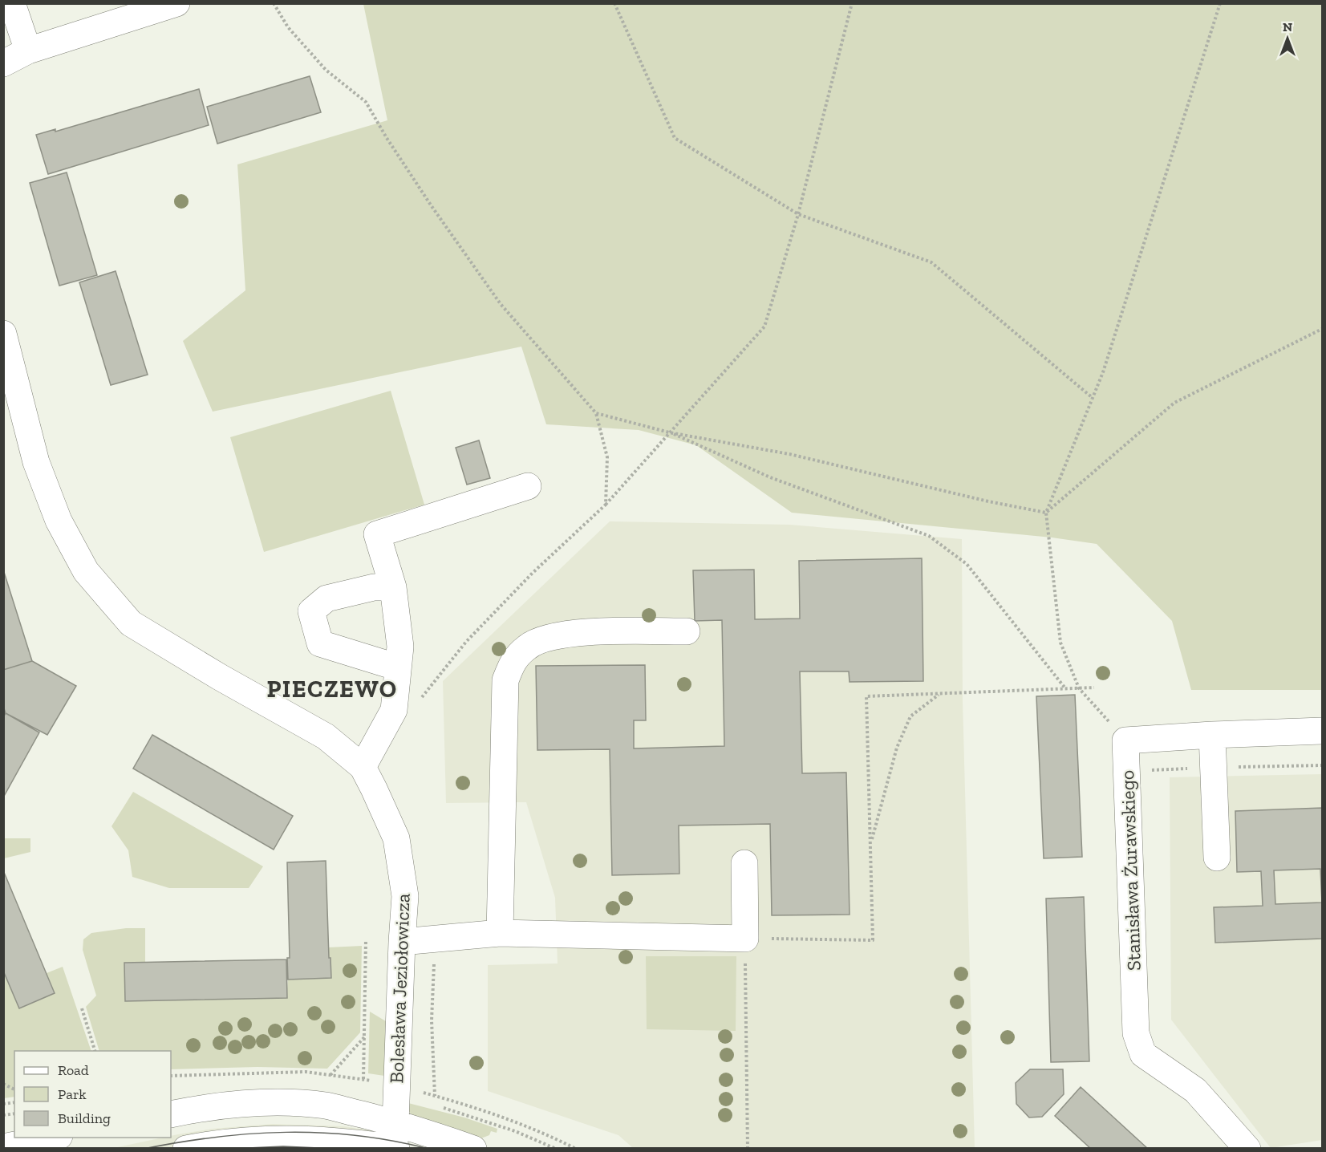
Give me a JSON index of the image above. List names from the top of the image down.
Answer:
{
  "streets": {
    "street": ["Stanisława Żurawskiego", "Bolesława Jeziołowicza"]
  },
  "districts": ["PIECZEWO"],
  "legend": ["Road", "Park", "Building"],
  "north": "top"
}
